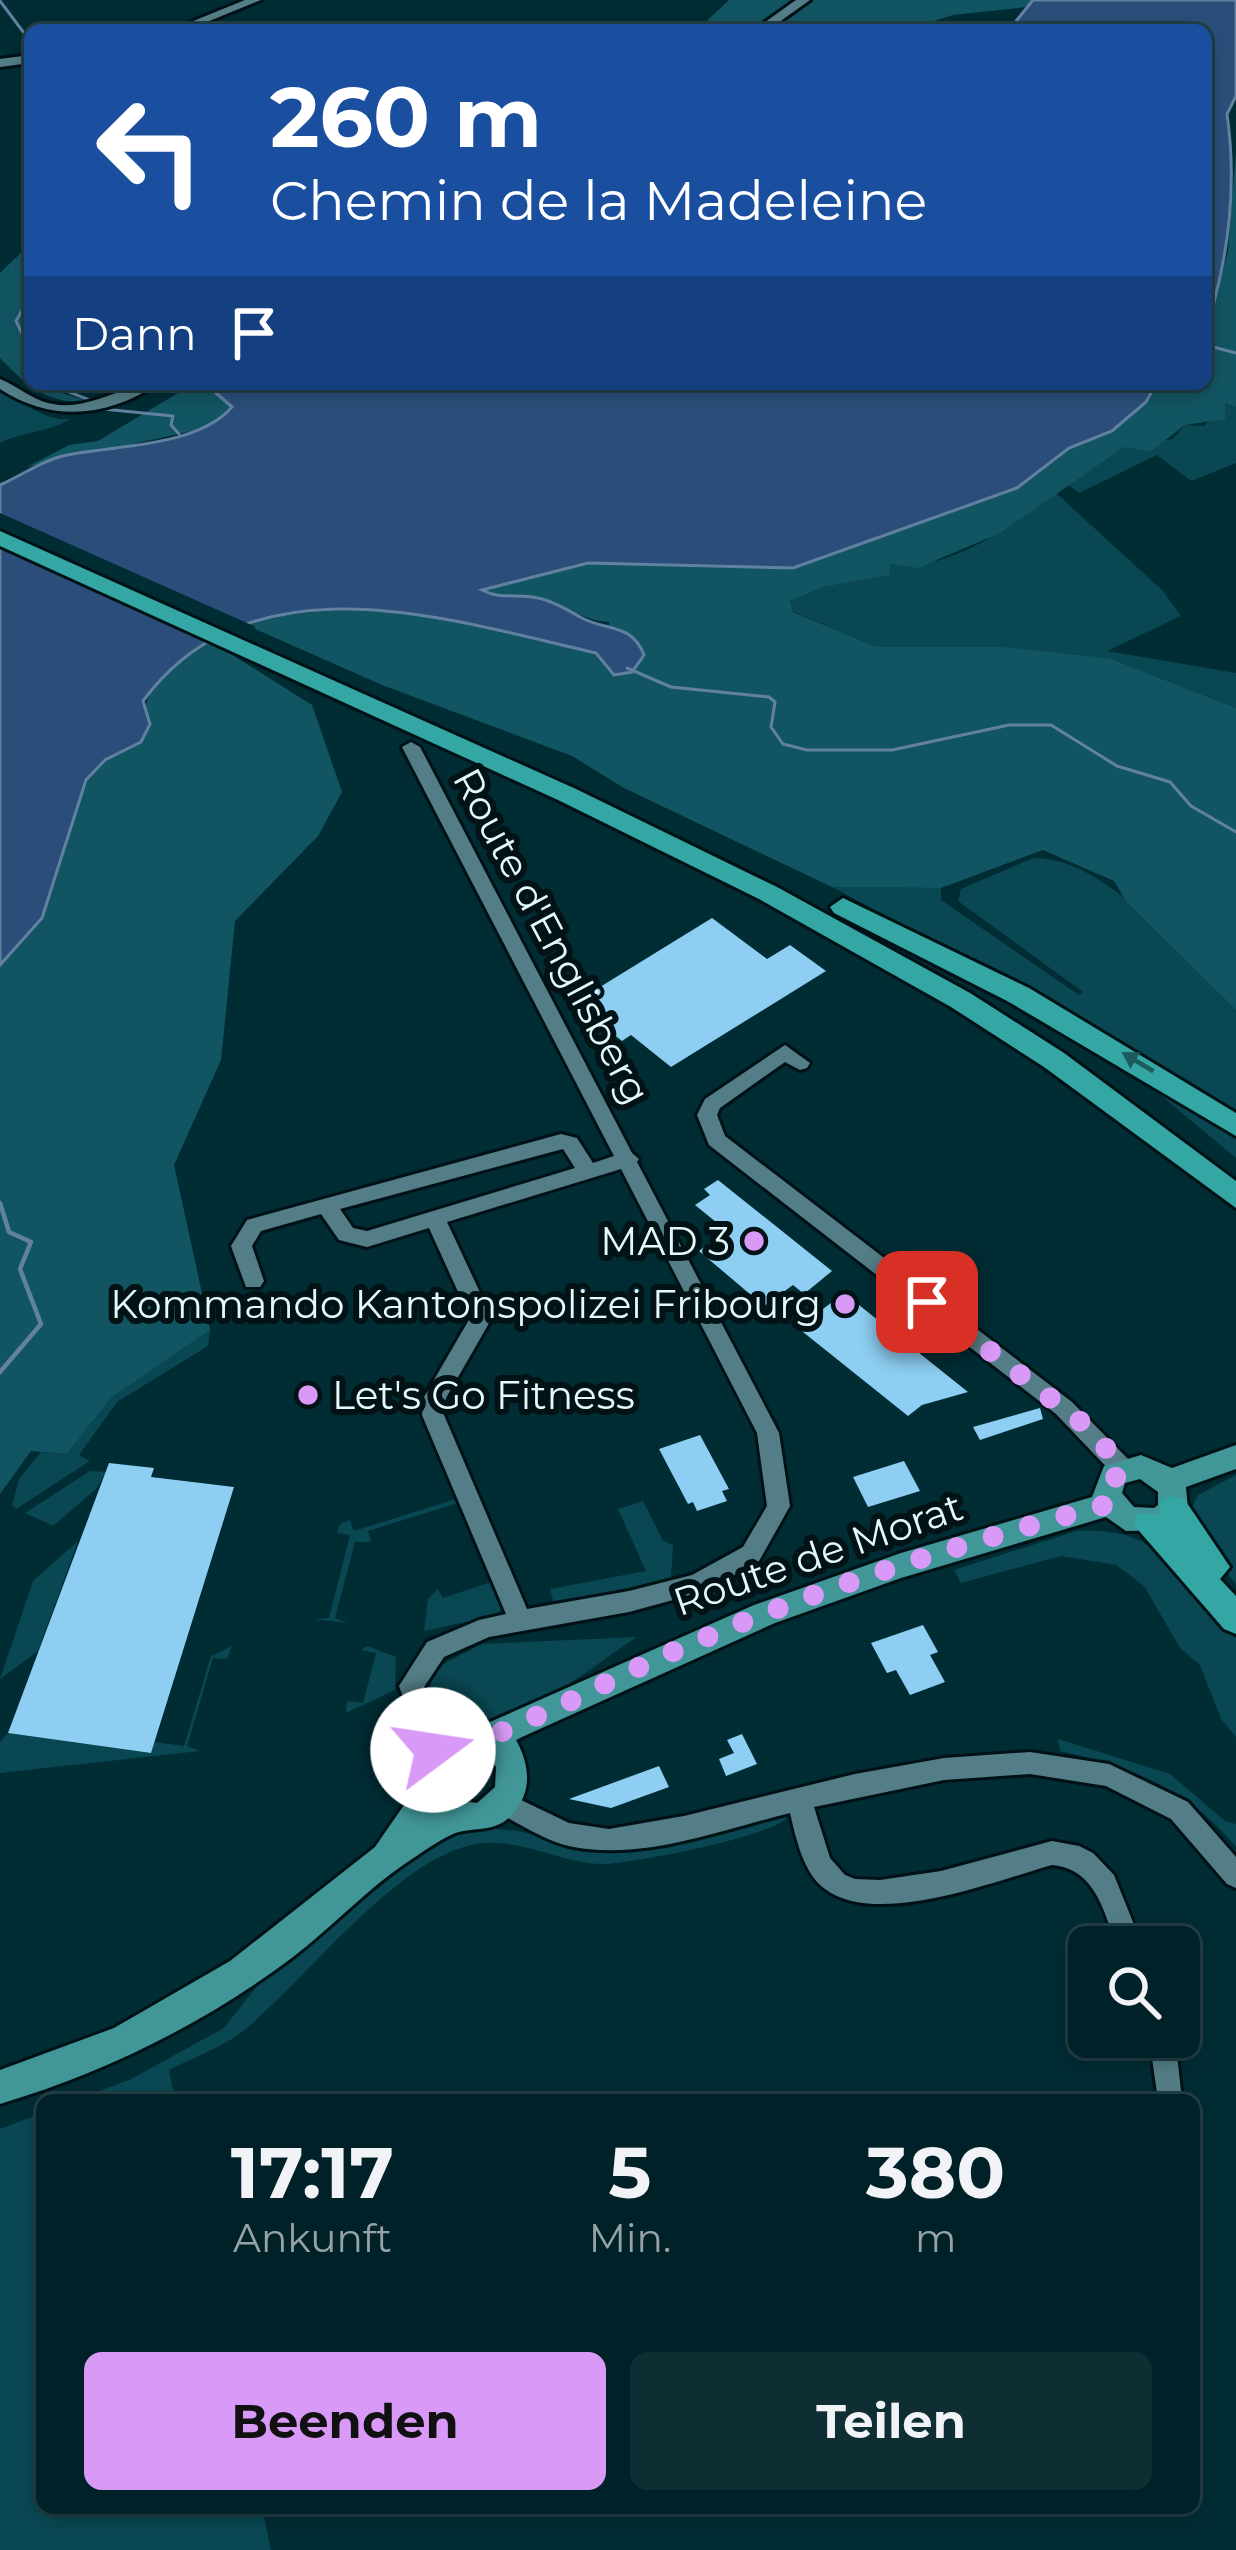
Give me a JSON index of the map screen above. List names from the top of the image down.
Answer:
{
  "streets": {
    "main road": ["Route de Morat"],
    "street": ["Route d'Englisberg"]
  },
  "crossings": [
    ["Route d'Englisberg", "Route de Morat"]
  ],
  "places": ["MAD 3", "Kommando Kantonspolizei Fribourg", "Let's Go Fitness"],
  "page": {
    "turn": ["260 m", "Chemin de la Madeleine"],
    "then": "Dann",
    "eta": [
      "17:17",
      "Ankunft",
      "5",
      "Min.",
      "380",
      "m"
    ],
    "buttons": ["Beenden", "Teilen"]
  }
}
